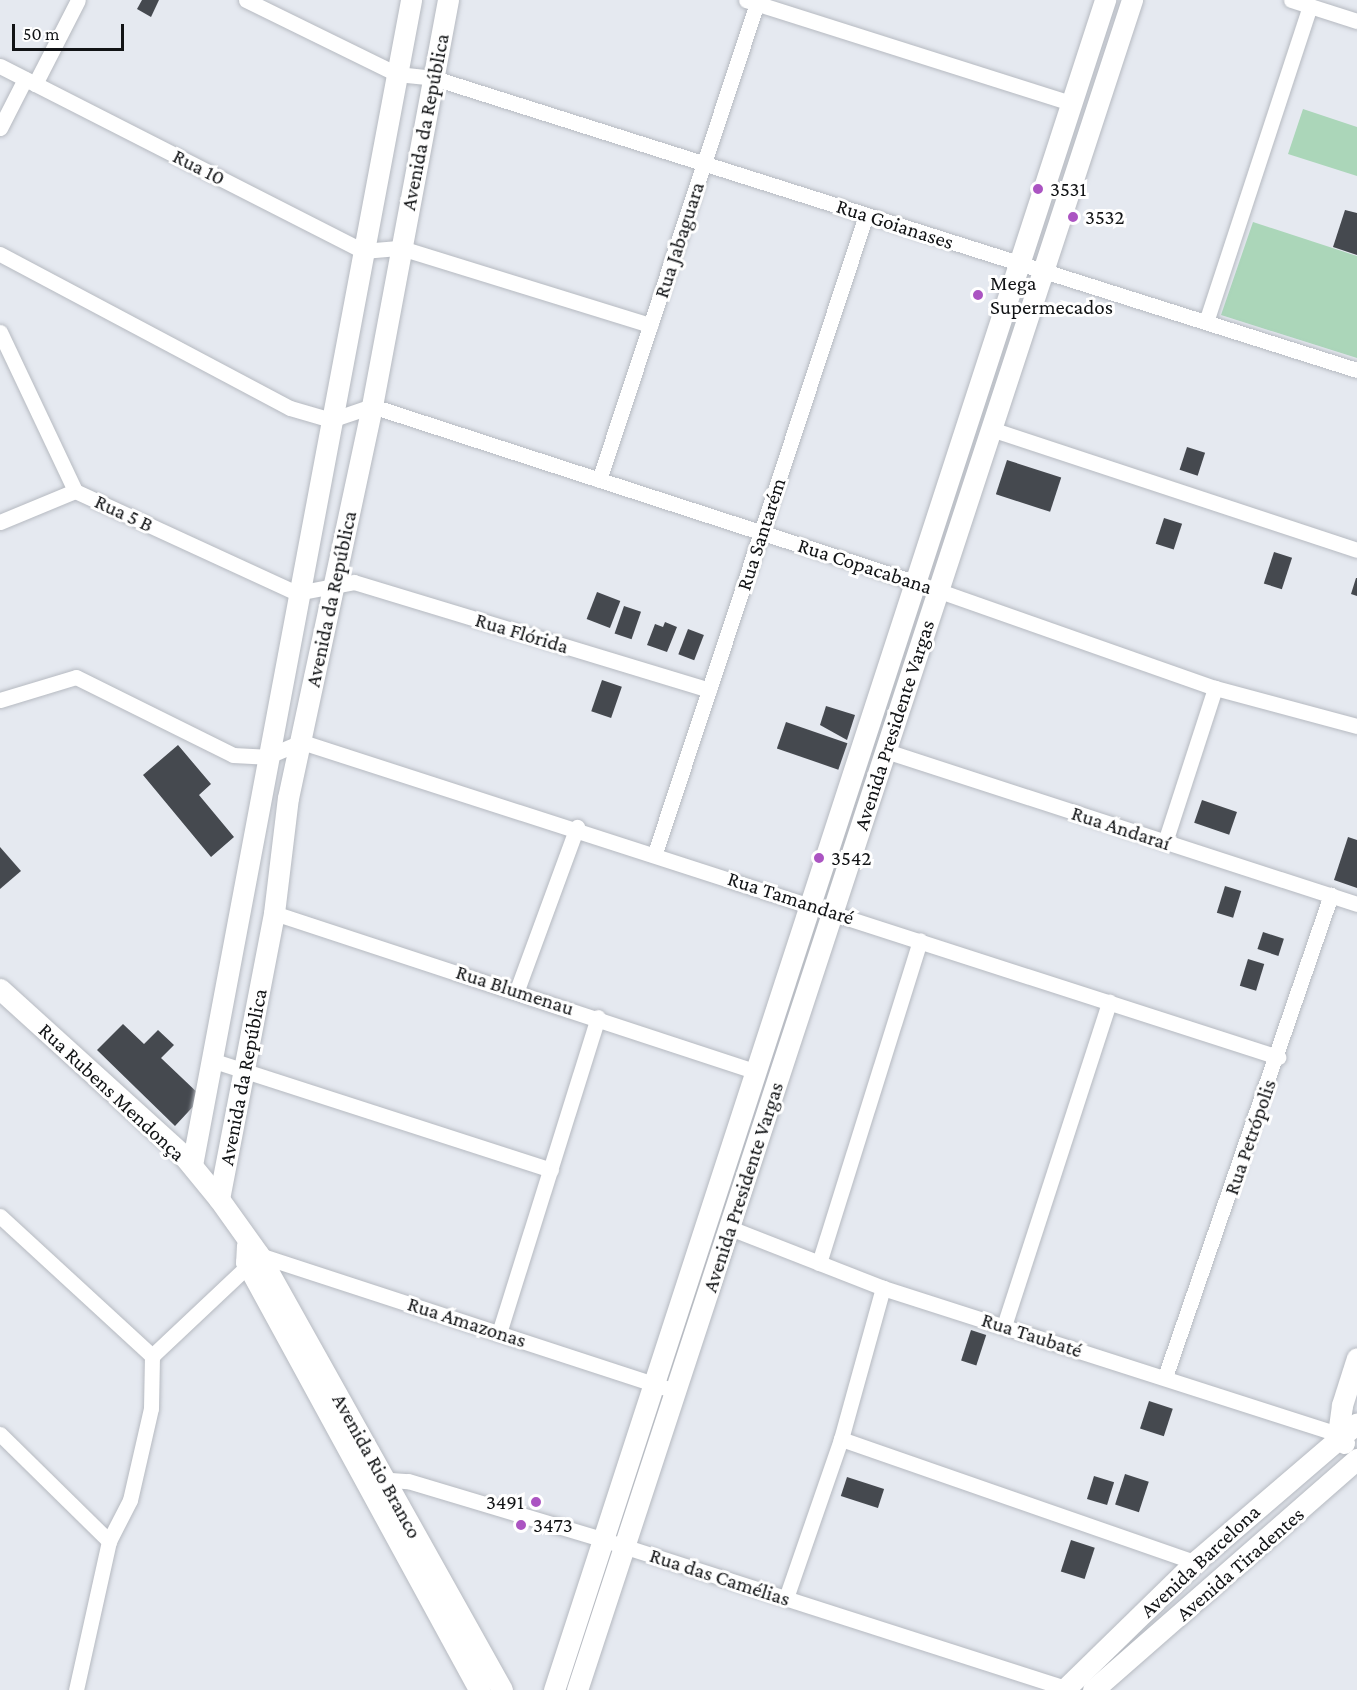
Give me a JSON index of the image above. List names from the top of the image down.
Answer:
{
  "streets": {
    "street": [
      "Avenida da República",
      "Rua 10",
      "Rua Goianases",
      "Rua Jabaguara",
      "Rua 5 B",
      "Rua Santarém",
      "Rua Copacabana",
      "Rua Flórida",
      "Avenida Presidente Vargas",
      "Rua Andaraí",
      "Rua Tamandaré",
      "Rua Blumenau",
      "Rua Rubens Mendonça",
      "Rua Petrópolis",
      "Rua Amazonas",
      "Rua Taubaté",
      "Avenida Rio Branco",
      "Avenida Barcelona",
      "Avenida Tiradentes",
      "Rua das Camélias"
    ]
  },
  "crossings": [
    ["Avenida da República", "Rua 10"],
    ["Avenida da República", "Rua Goianases"],
    ["Avenida da República", "Rua 5 B"],
    ["Avenida da República", "Rua Copacabana"],
    ["Avenida da República", "Rua Flórida"],
    ["Avenida da República", "Rua Tamandaré"],
    ["Avenida da República", "Rua Blumenau"],
    ["Avenida da República", "Rua Rubens Mendonça"],
    ["Avenida da República", "Avenida Rio Branco"],
    ["Rua Goianases", "Rua Jabaguara"],
    ["Rua Goianases", "Rua Santarém"],
    ["Rua Goianases", "Avenida Presidente Vargas"],
    ["Rua Jabaguara", "Rua Copacabana"],
    ["Rua Santarém", "Rua Copacabana"],
    ["Rua Santarém", "Rua Flórida"],
    ["Rua Santarém", "Rua Tamandaré"],
    ["Rua Copacabana", "Avenida Presidente Vargas"],
    ["Avenida Presidente Vargas", "Rua Andaraí"],
    ["Avenida Presidente Vargas", "Rua Tamandaré"],
    ["Avenida Presidente Vargas", "Rua Blumenau"],
    ["Avenida Presidente Vargas", "Rua Amazonas"],
    ["Avenida Presidente Vargas", "Rua Taubaté"],
    ["Avenida Presidente Vargas", "Rua das Camélias"],
    ["Rua Andaraí", "Rua Petrópolis"],
    ["Rua Tamandaré", "Rua Petrópolis"],
    ["Rua Rubens Mendonça", "Avenida Rio Branco"],
    ["Rua Petrópolis", "Rua Taubaté"],
    ["Rua Amazonas", "Avenida Rio Branco"],
    ["Rua Taubaté", "Avenida Barcelona"],
    ["Avenida Rio Branco", "Rua das Camélias"],
    ["Avenida Barcelona", "Rua das Camélias"]
  ],
  "places": [
    "3531",
    "3532",
    "Mega Supermecados",
    "3542",
    "3491",
    "3473"
  ],
  "scale_bar": "50 m"
}
